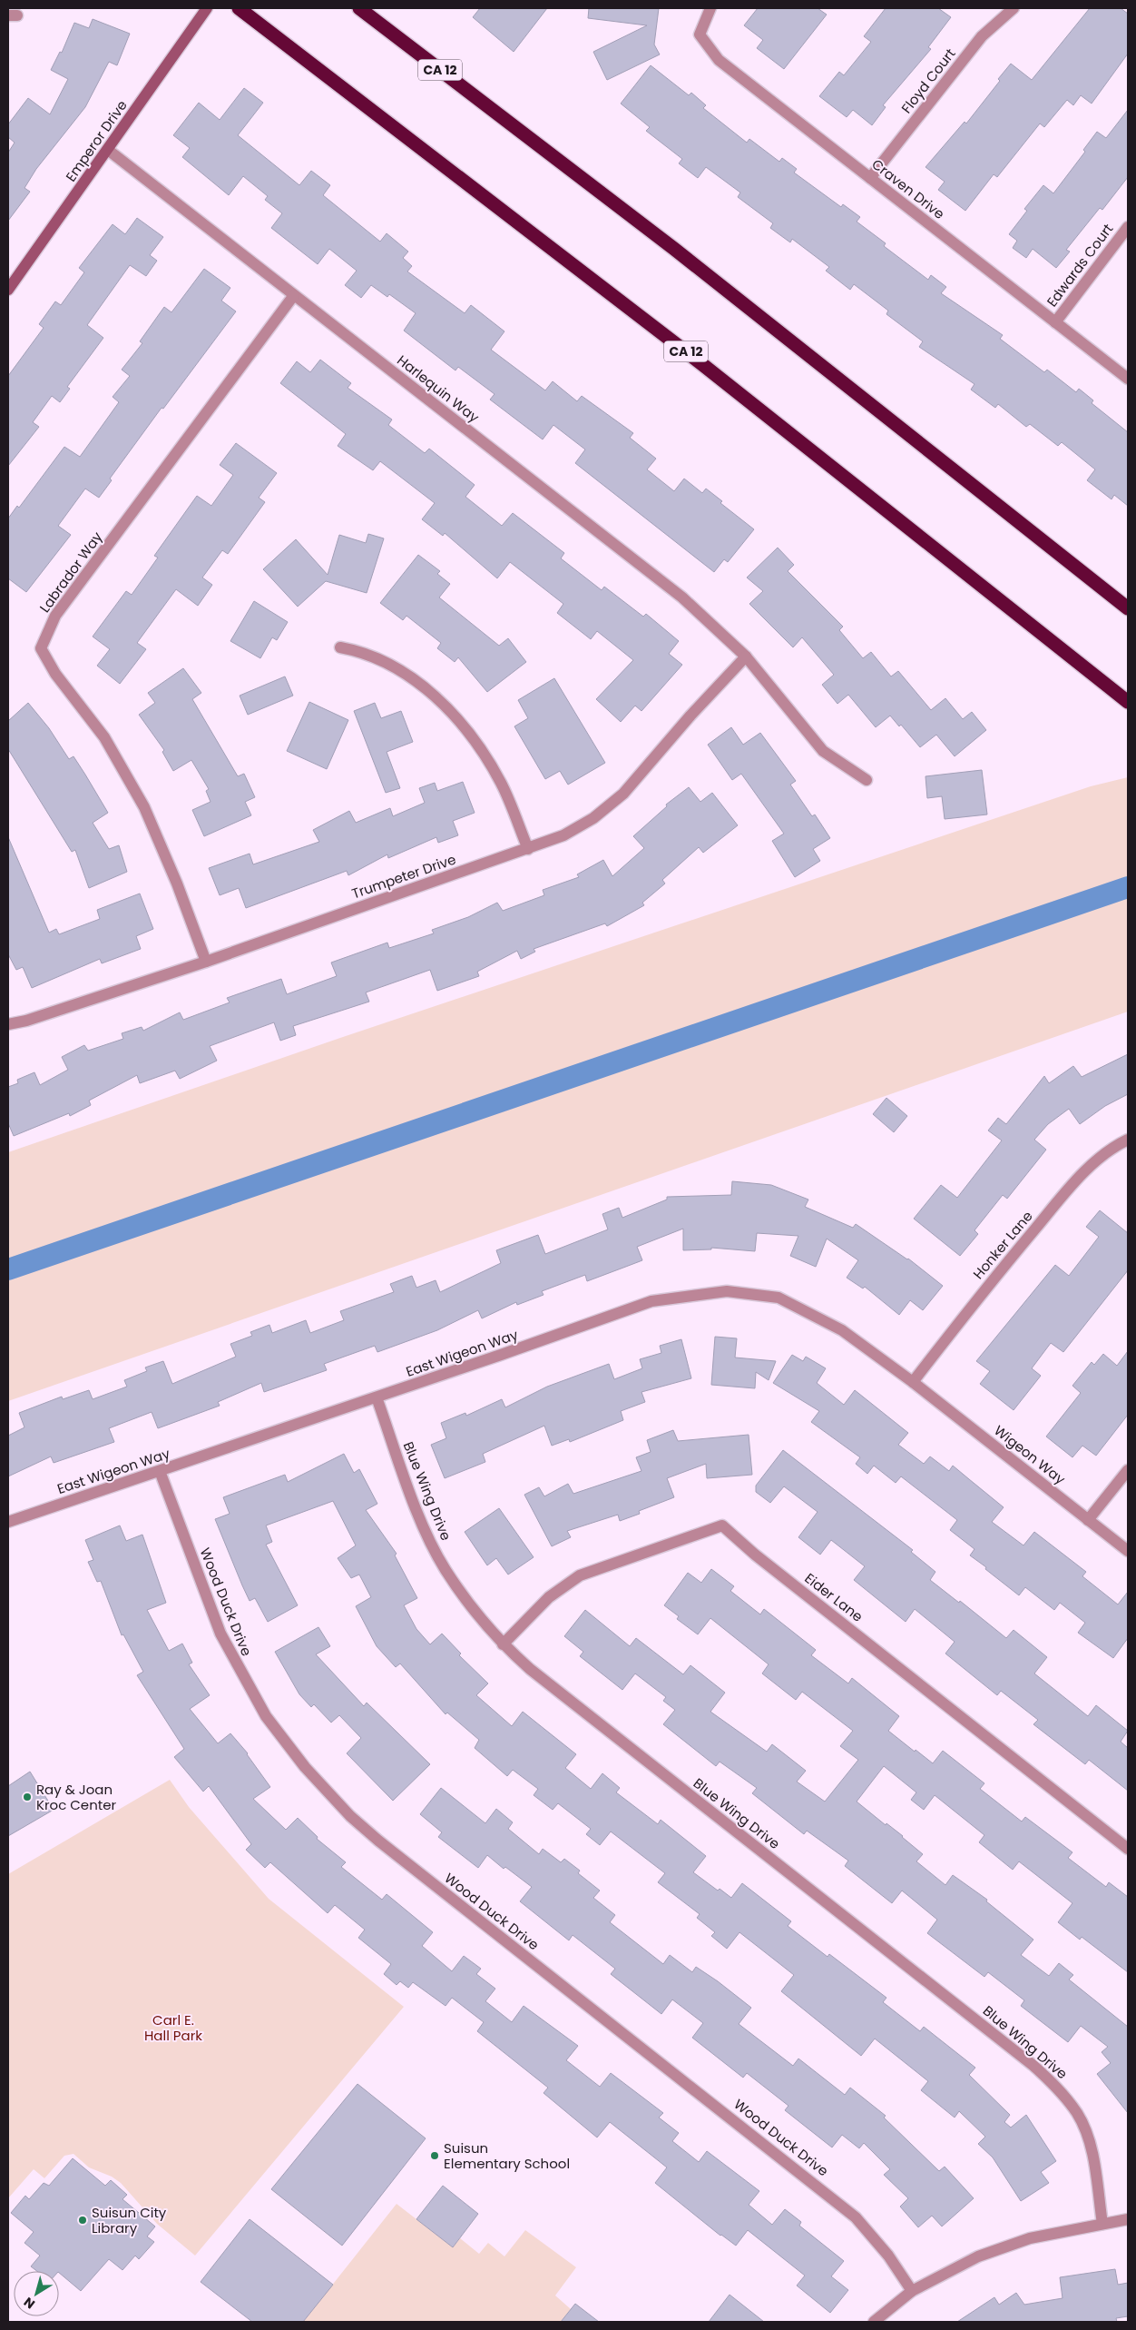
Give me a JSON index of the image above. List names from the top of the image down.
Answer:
{
  "streets": {
    "highway": ["CA 12"],
    "street": [
      "Floyd Court",
      "Emperor Drive",
      "Craven Drive",
      "Edwards Court",
      "Harlequin Way",
      "Labrador Way",
      "Trumpeter Drive",
      "Honker Lane",
      "East Wigeon Way",
      "Wigeon Way",
      "Blue Wing Drive",
      "Eider Lane",
      "Wood Duck Drive"
    ]
  },
  "crossings": [
    ["Floyd Court", "Craven Drive"],
    ["Emperor Drive", "Harlequin Way"],
    ["Craven Drive", "Edwards Court"],
    ["Harlequin Way", "Labrador Way"],
    ["Harlequin Way", "Trumpeter Drive"],
    ["Labrador Way", "Trumpeter Drive"],
    ["Honker Lane", "East Wigeon Way"],
    ["Honker Lane", "Wigeon Way"],
    ["East Wigeon Way", "Wigeon Way"],
    ["East Wigeon Way", "Blue Wing Drive"],
    ["East Wigeon Way", "Wood Duck Drive"],
    ["Blue Wing Drive", "Eider Lane"]
  ],
  "parks": ["Carl E. Hall Park"],
  "places": ["Ray & Joan Kroc Center", "Suisun Elementary School", "Suisun City Library"],
  "north": "bottom left"
}
